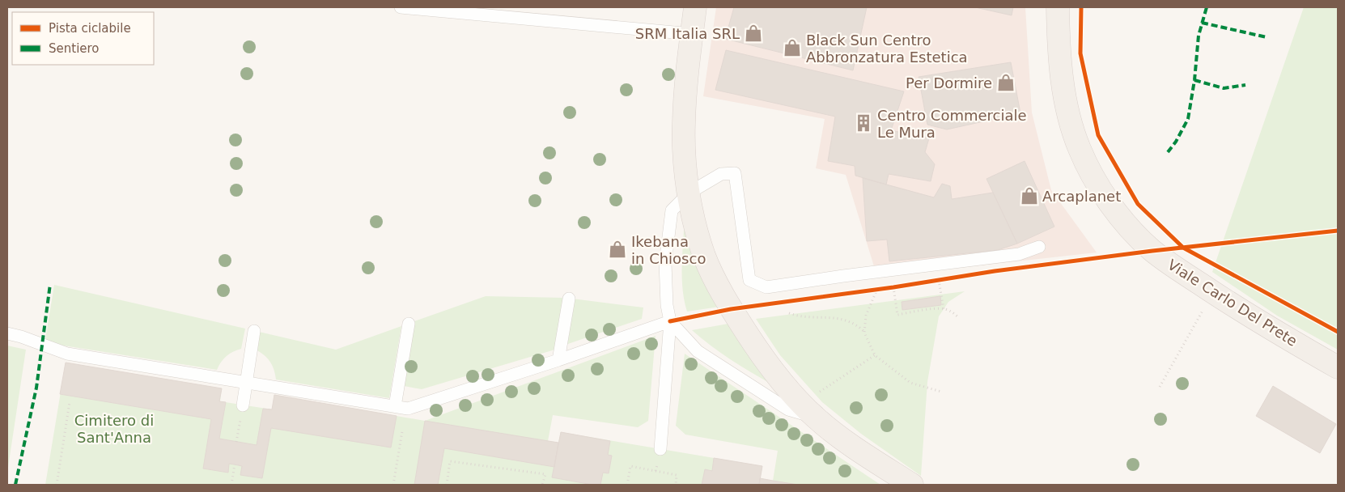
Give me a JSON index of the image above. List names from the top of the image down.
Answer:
{
  "streets": {
    "main road": ["Viale Carlo Del Prete"]
  },
  "parks": ["Cimitero di Sant'Anna"],
  "places": {
    "shop": [
      "SRM Italia SRL",
      "Black Sun Centro Abbronzatura Estetica",
      "Per Dormire",
      "Arcaplanet",
      "Ikebana in Chiosco"
    ],
    "building": ["Centro Commerciale Le Mura"]
  },
  "legend": ["Pista ciclabile", "Sentiero"]
}
